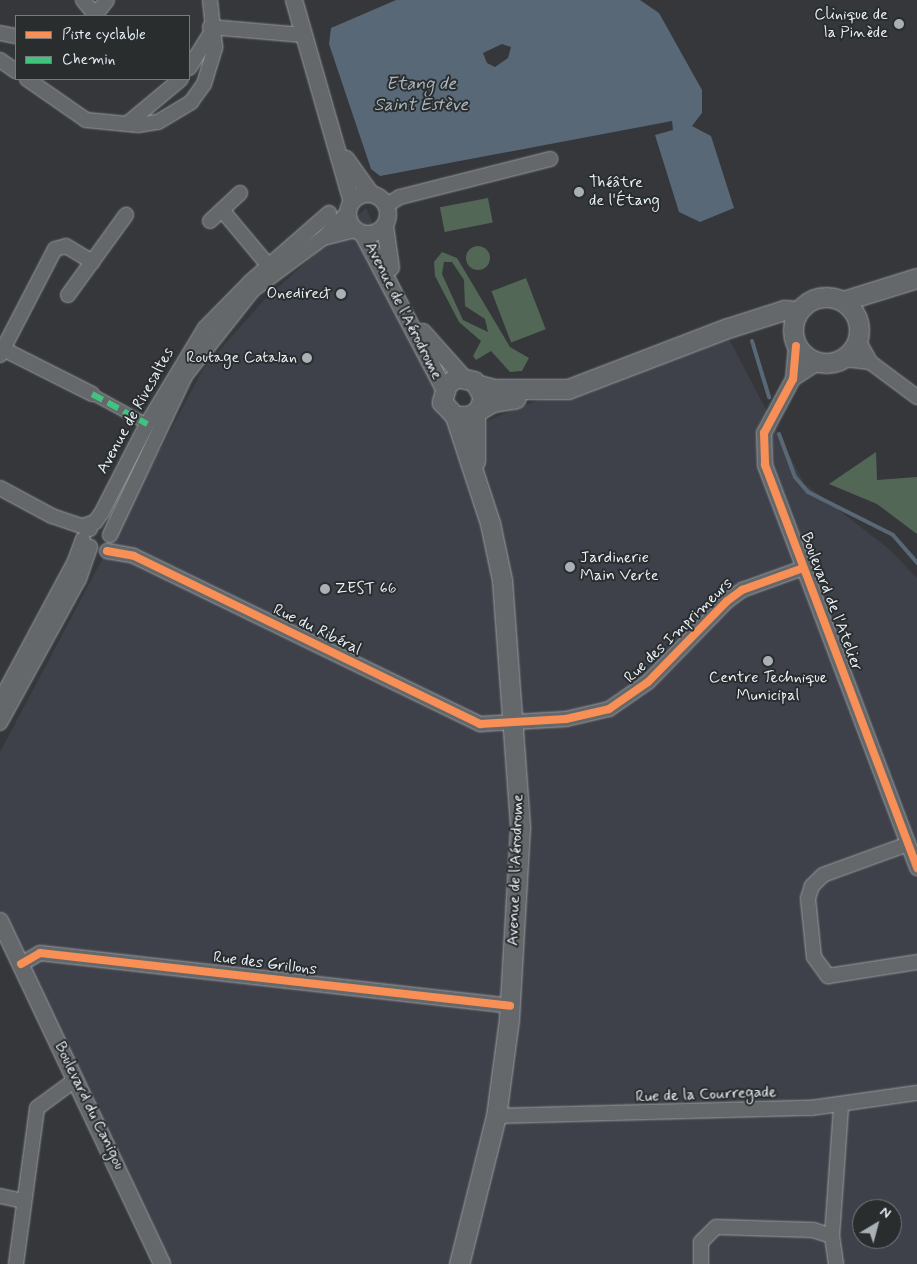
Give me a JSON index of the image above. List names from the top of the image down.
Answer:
{
  "streets": {
    "main road": ["Avenue de l'Aérodrome"],
    "street": [
      "Avenue de Rivesaltes",
      "Boulevard de l'Atelier",
      "Rue du Ribéral",
      "Rue des Imprimeurs",
      "Rue des Grillons",
      "Rue de la Courregade",
      "Boulevard du Canigou"
    ]
  },
  "crossings": [
    ["Avenue de l'Aérodrome", "Avenue de Rivesaltes"],
    ["Avenue de l'Aérodrome", "Rue du Ribéral"],
    ["Avenue de l'Aérodrome", "Rue des Imprimeurs"],
    ["Avenue de l'Aérodrome", "Rue des Grillons"],
    ["Avenue de l'Aérodrome", "Rue de la Courregade"],
    ["Avenue de Rivesaltes", "Rue du Ribéral"],
    ["Boulevard de l'Atelier", "Rue des Imprimeurs"],
    ["Rue du Ribéral", "Rue des Imprimeurs"],
    ["Rue des Grillons", "Boulevard du Canigou"]
  ],
  "water": ["Etang de Saint Estève"],
  "places": [
    "Clinique de la Pinède",
    "Théâtre de l'Étang",
    "Onedirect",
    "Routage Catalan",
    "Jardinerie Main Verte",
    "ZEST 66",
    "Centre Technique Municipal"
  ],
  "legend": ["Piste cyclable", "Chemin"],
  "north": "top right"
}
